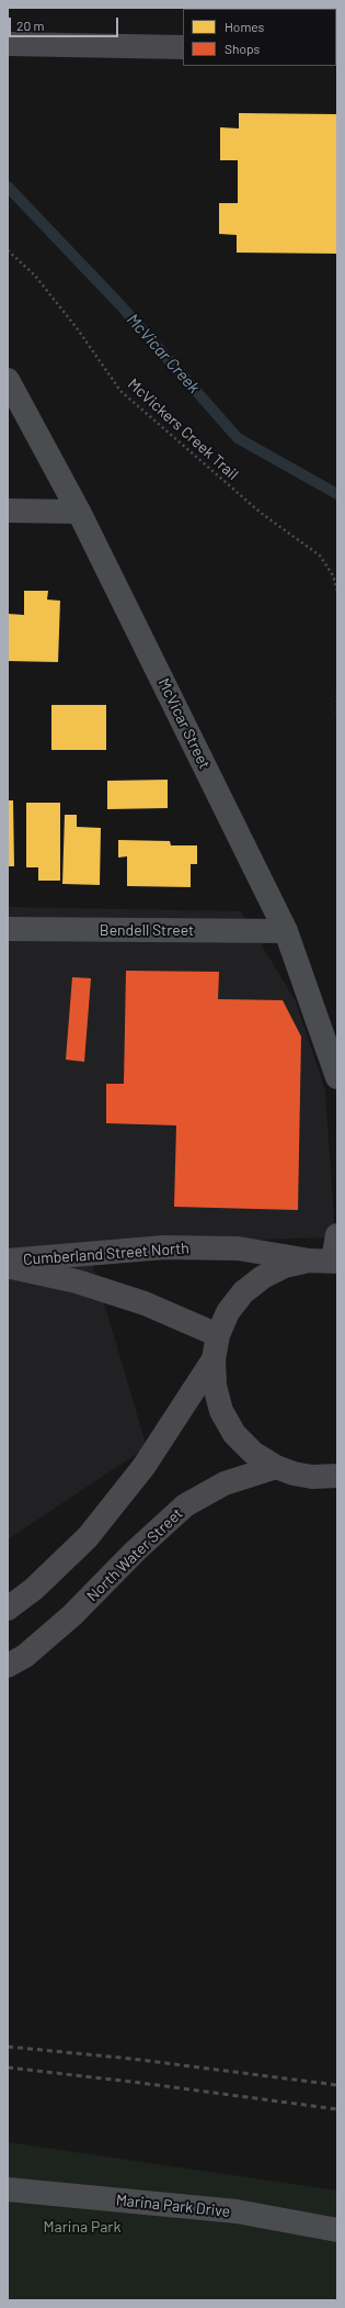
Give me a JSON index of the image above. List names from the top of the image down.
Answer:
{
  "streets": {
    "main road": ["Cumberland Street North", "North Water Street"],
    "street": ["McVicar Street", "Bendell Street", "Marina Park Drive"],
    "path": ["McVickers Creek Trail"]
  },
  "crossings": [
    ["McVicar Street", "Bendell Street"]
  ],
  "water": ["McVicar Creek"],
  "parks": ["Marina Park"],
  "legend": ["Homes", "Shops"],
  "scale_bar": "20 m"
}
